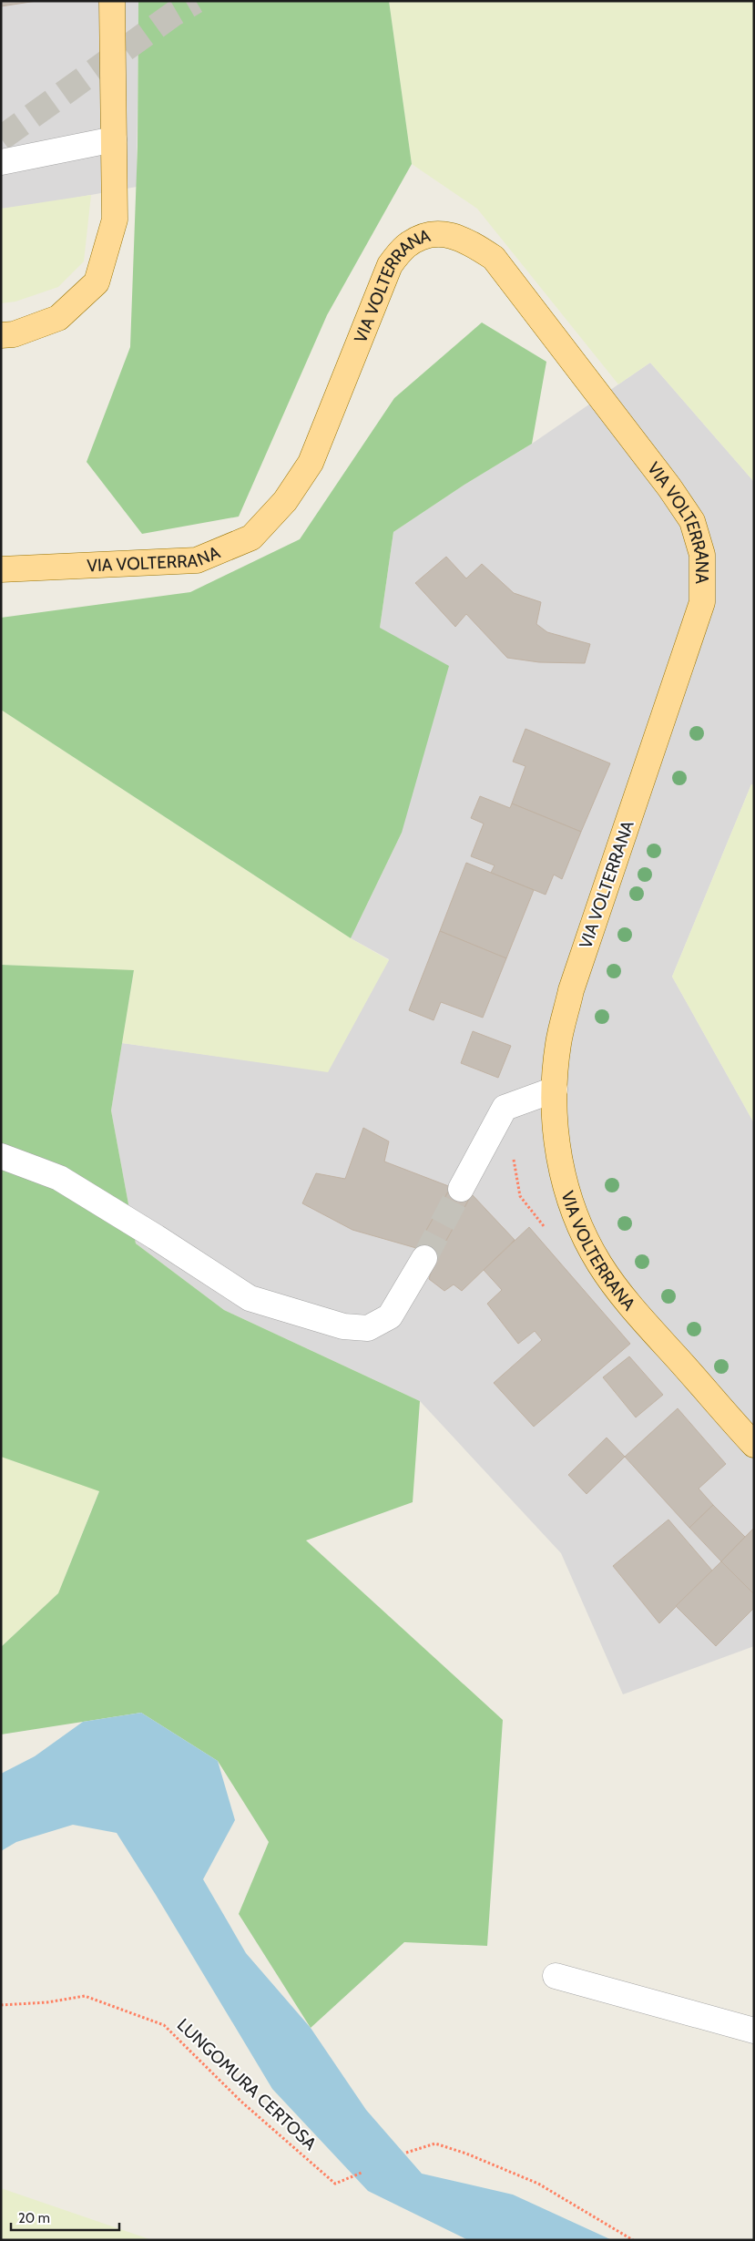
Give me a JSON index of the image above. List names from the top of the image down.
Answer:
{
  "streets": {
    "main road": ["VIA VOLTERRANA"],
    "path": ["LUNGOMURA CERTOSA"]
  },
  "scale_bar": "20 m"
}
